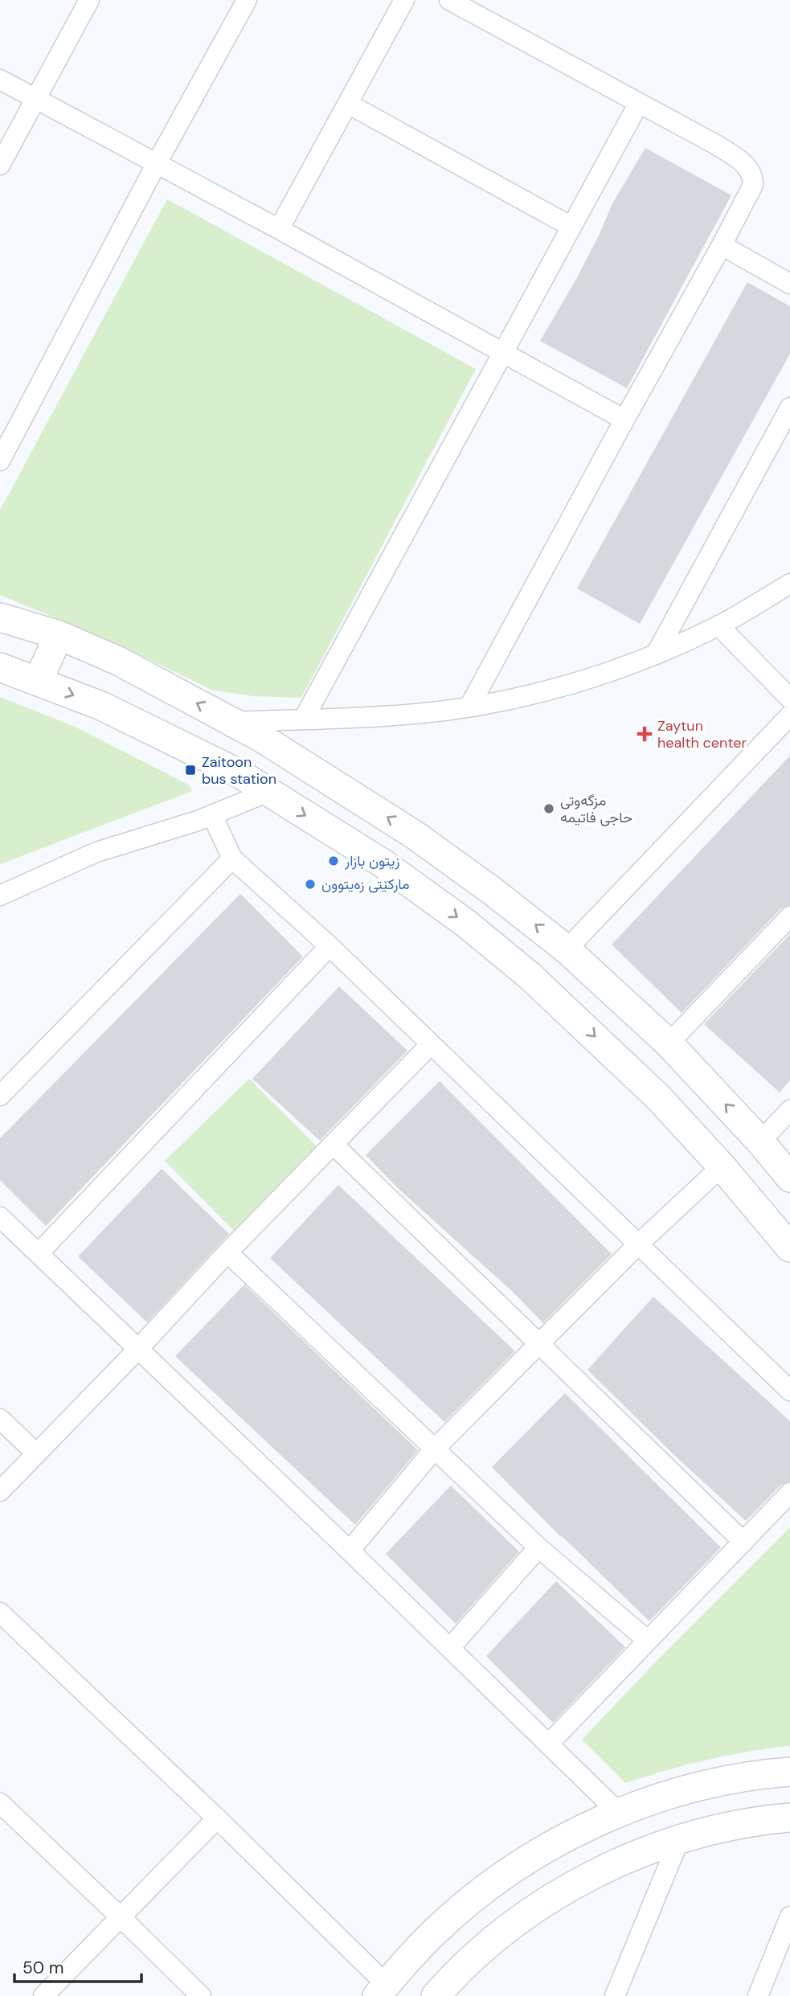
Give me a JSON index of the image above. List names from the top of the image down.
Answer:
{
  "places": {
    "health": ["Zaytun health center"],
    "transit": ["Zaitoon bus station"],
    "other": ["مزگەوتی حاجی فاتیمە", "زيتون بازار", "مارکێتی زەیتوون"]
  },
  "scale_bar": "50 m"
}
